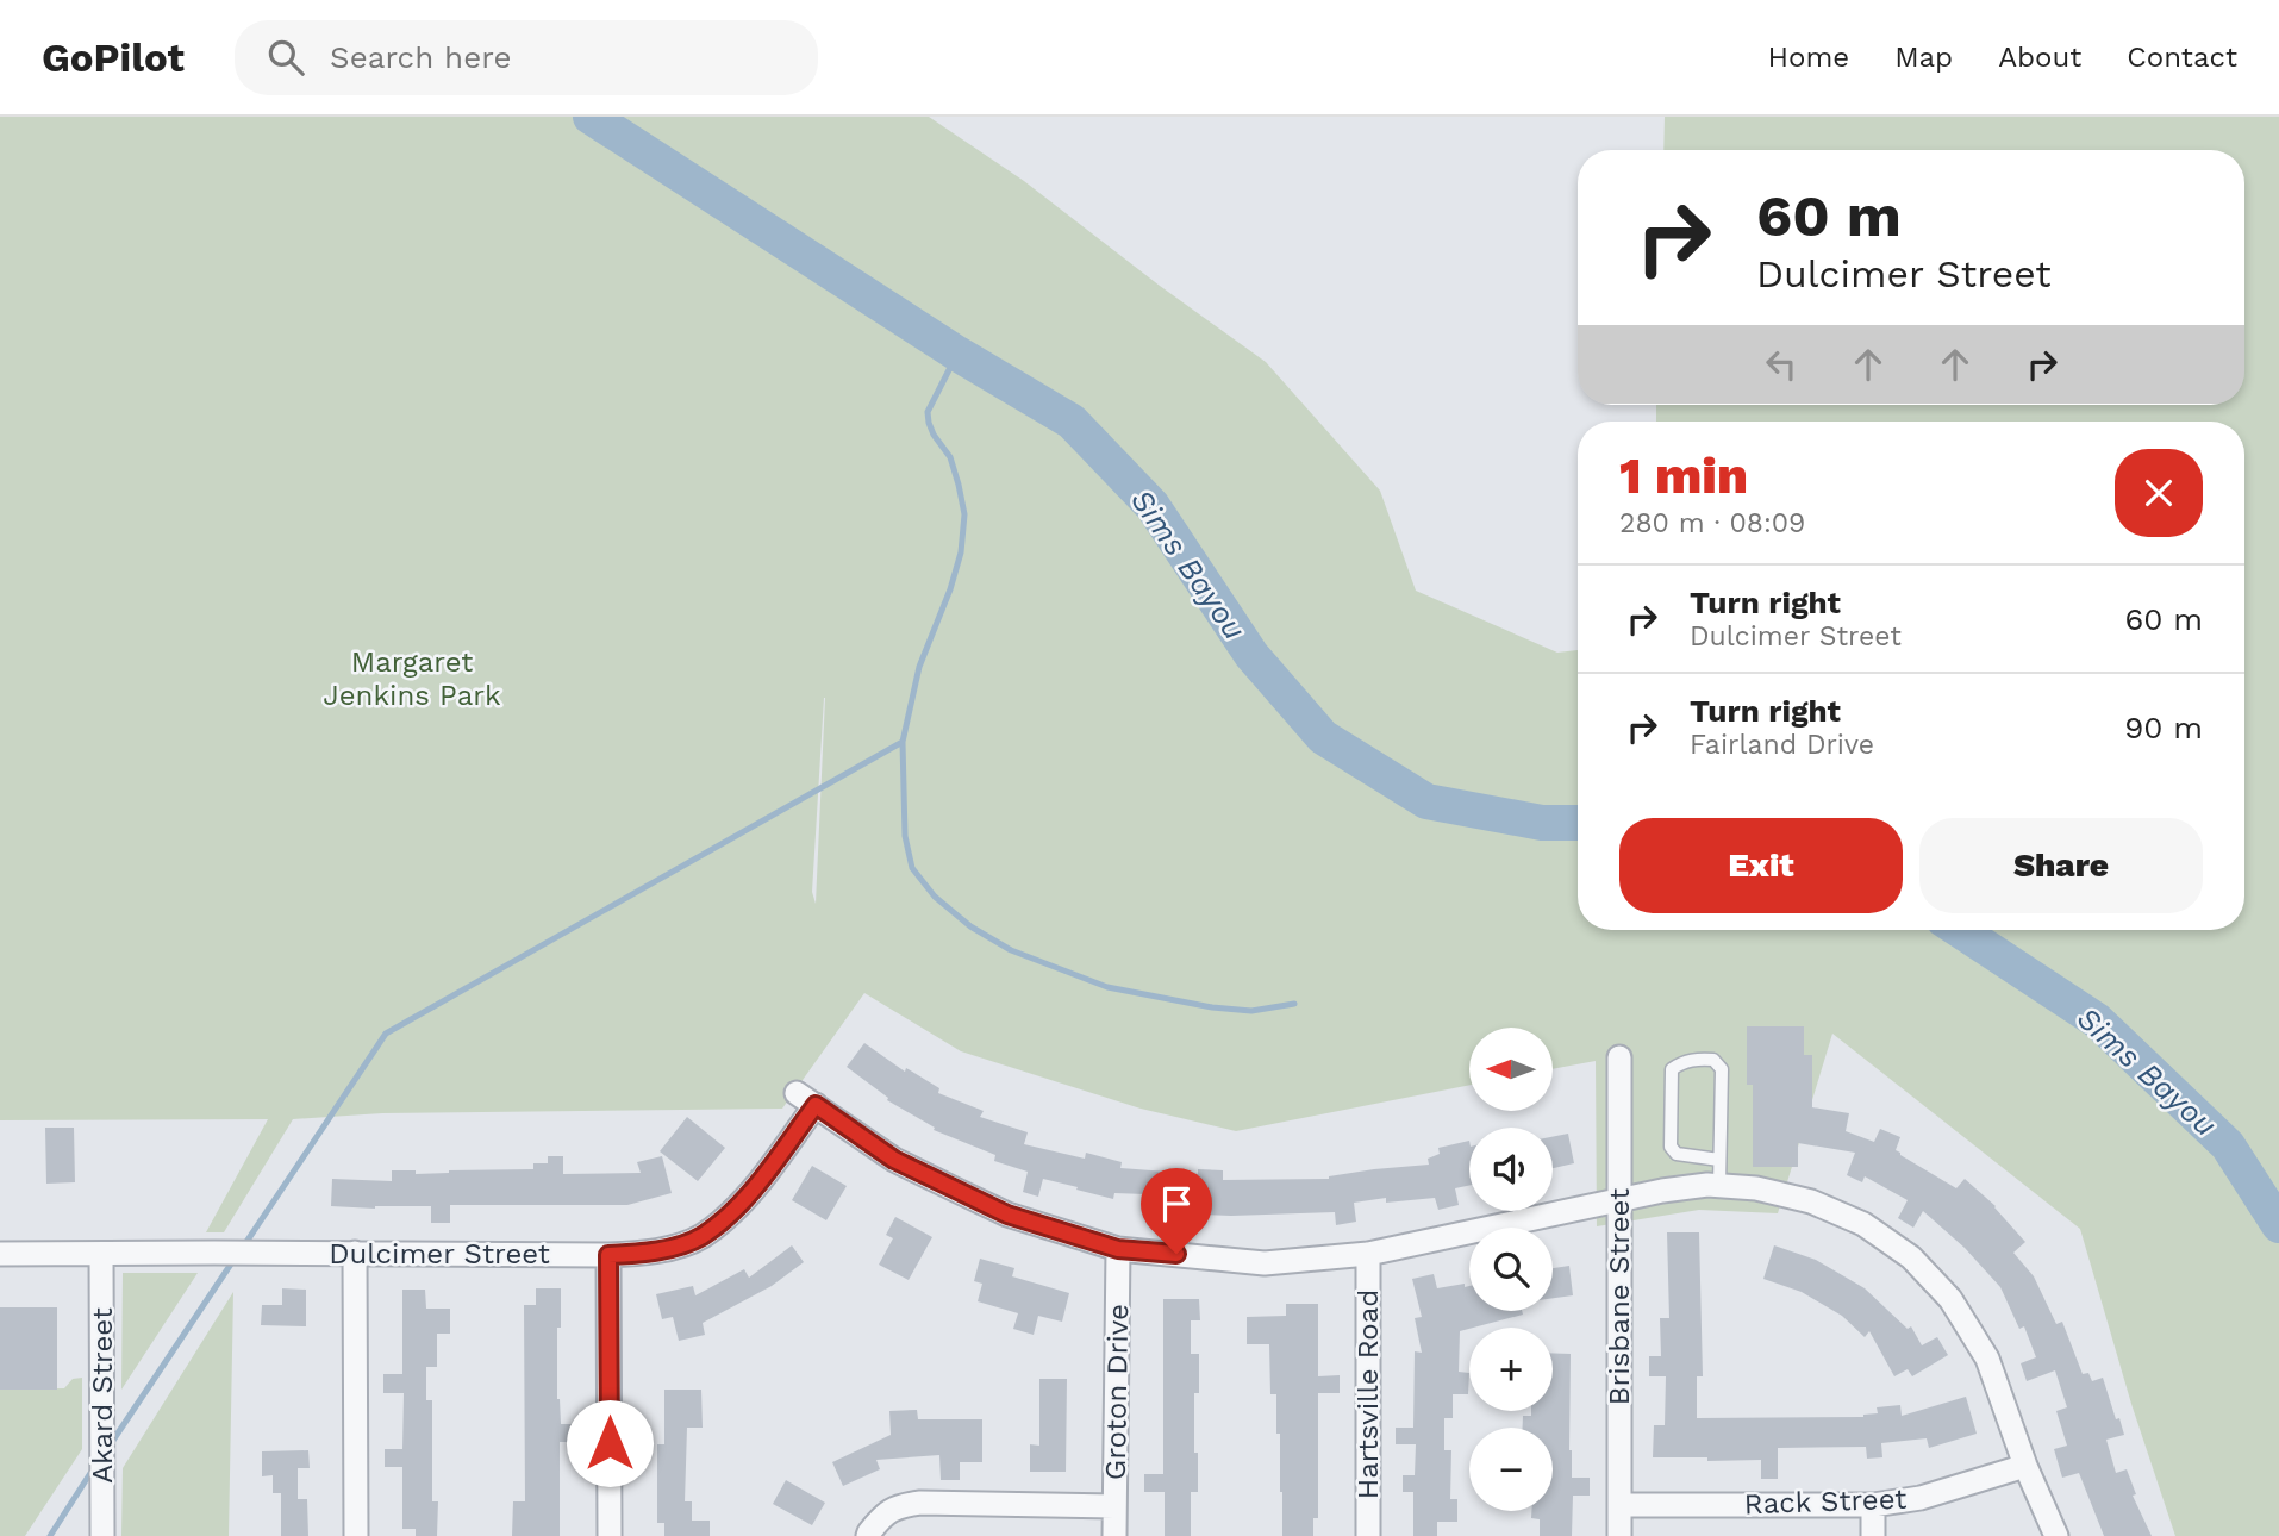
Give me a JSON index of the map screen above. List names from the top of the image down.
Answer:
{
  "streets": {
    "street": [
      "Dulcimer Street",
      "Brisbane Street",
      "Groton Drive",
      "Hartsville Road",
      "Akard Street",
      "Rack Street"
    ]
  },
  "crossings": [
    ["Dulcimer Street", "Groton Drive"],
    ["Dulcimer Street", "Akard Street"],
    ["Brisbane Street", "Rack Street"]
  ],
  "water": ["Sims Bayou"],
  "parks": ["Margaret Jenkins Park"],
  "north": "left",
  "page": {
    "header": "GoPilot",
    "search": "Search here",
    "nav": [
      "Home",
      "Map",
      "About",
      "Contact"
    ],
    "turn": ["60 m", "Dulcimer Street"],
    "heading": ["1 min", "280 m · 08:09"],
    "list": [
      {
        "name": "Turn right",
        "note": "Dulcimer Street",
        "value": "60 m"
      },
      {
        "name": "Turn right",
        "note": "Fairland Drive",
        "value": "90 m"
      }
    ],
    "buttons": ["Exit", "Share"],
    "map_buttons": ["+", "−"]
  }
}
